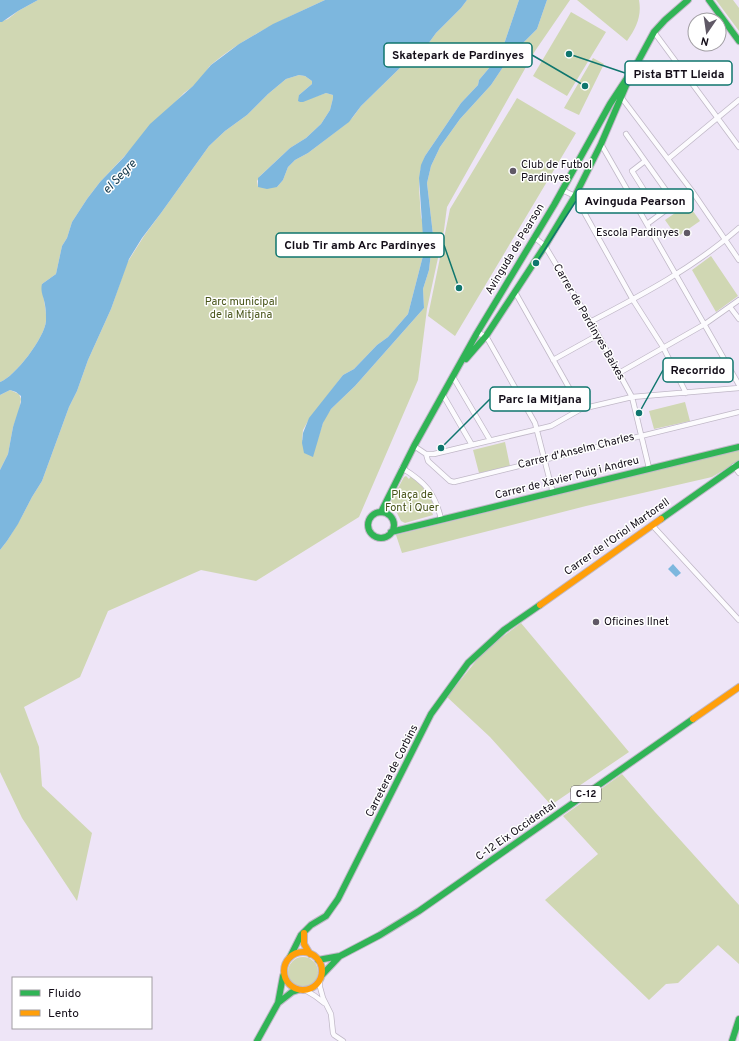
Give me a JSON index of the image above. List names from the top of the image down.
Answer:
{
  "streets": {
    "street": [
      "Avinguda de Pearson",
      "Carrer de Pardinyes Baixes",
      "Carrer d'Anselm Charles",
      "Carrer de Xavier Puig i Andreu",
      "Carrer de l'Oriol Martorell",
      "Carretera de Corbins",
      "C-12",
      "C-12 Eix Occidental"
    ]
  },
  "crossings": [
    ["Avinguda de Pearson", "Carrer de Pardinyes Baixes"],
    ["Avinguda de Pearson", "Carrer de Xavier Puig i Andreu"],
    ["Carrer de Pardinyes Baixes", "Carrer d'Anselm Charles"],
    ["Carrer de Pardinyes Baixes", "Carrer de Xavier Puig i Andreu"],
    ["Carrer de l'Oriol Martorell", "Carretera de Corbins"]
  ],
  "water": ["el Segre"],
  "parks": ["Parc municipal de la Mitjana", "Plaça de Font i Quer"],
  "places": [
    "Pista BTT Lleida",
    "Skatepark de Pardinyes",
    "Club de Futbol Pardinyes",
    "Escola Pardinyes",
    "Avinguda Pearson",
    "Club Tir amb Arc Pardinyes",
    "Recorrido",
    "Parc la Mitjana",
    "Oficines Ilnet"
  ],
  "legend": ["Fluido", "Lento"],
  "north": "bottom"
}
